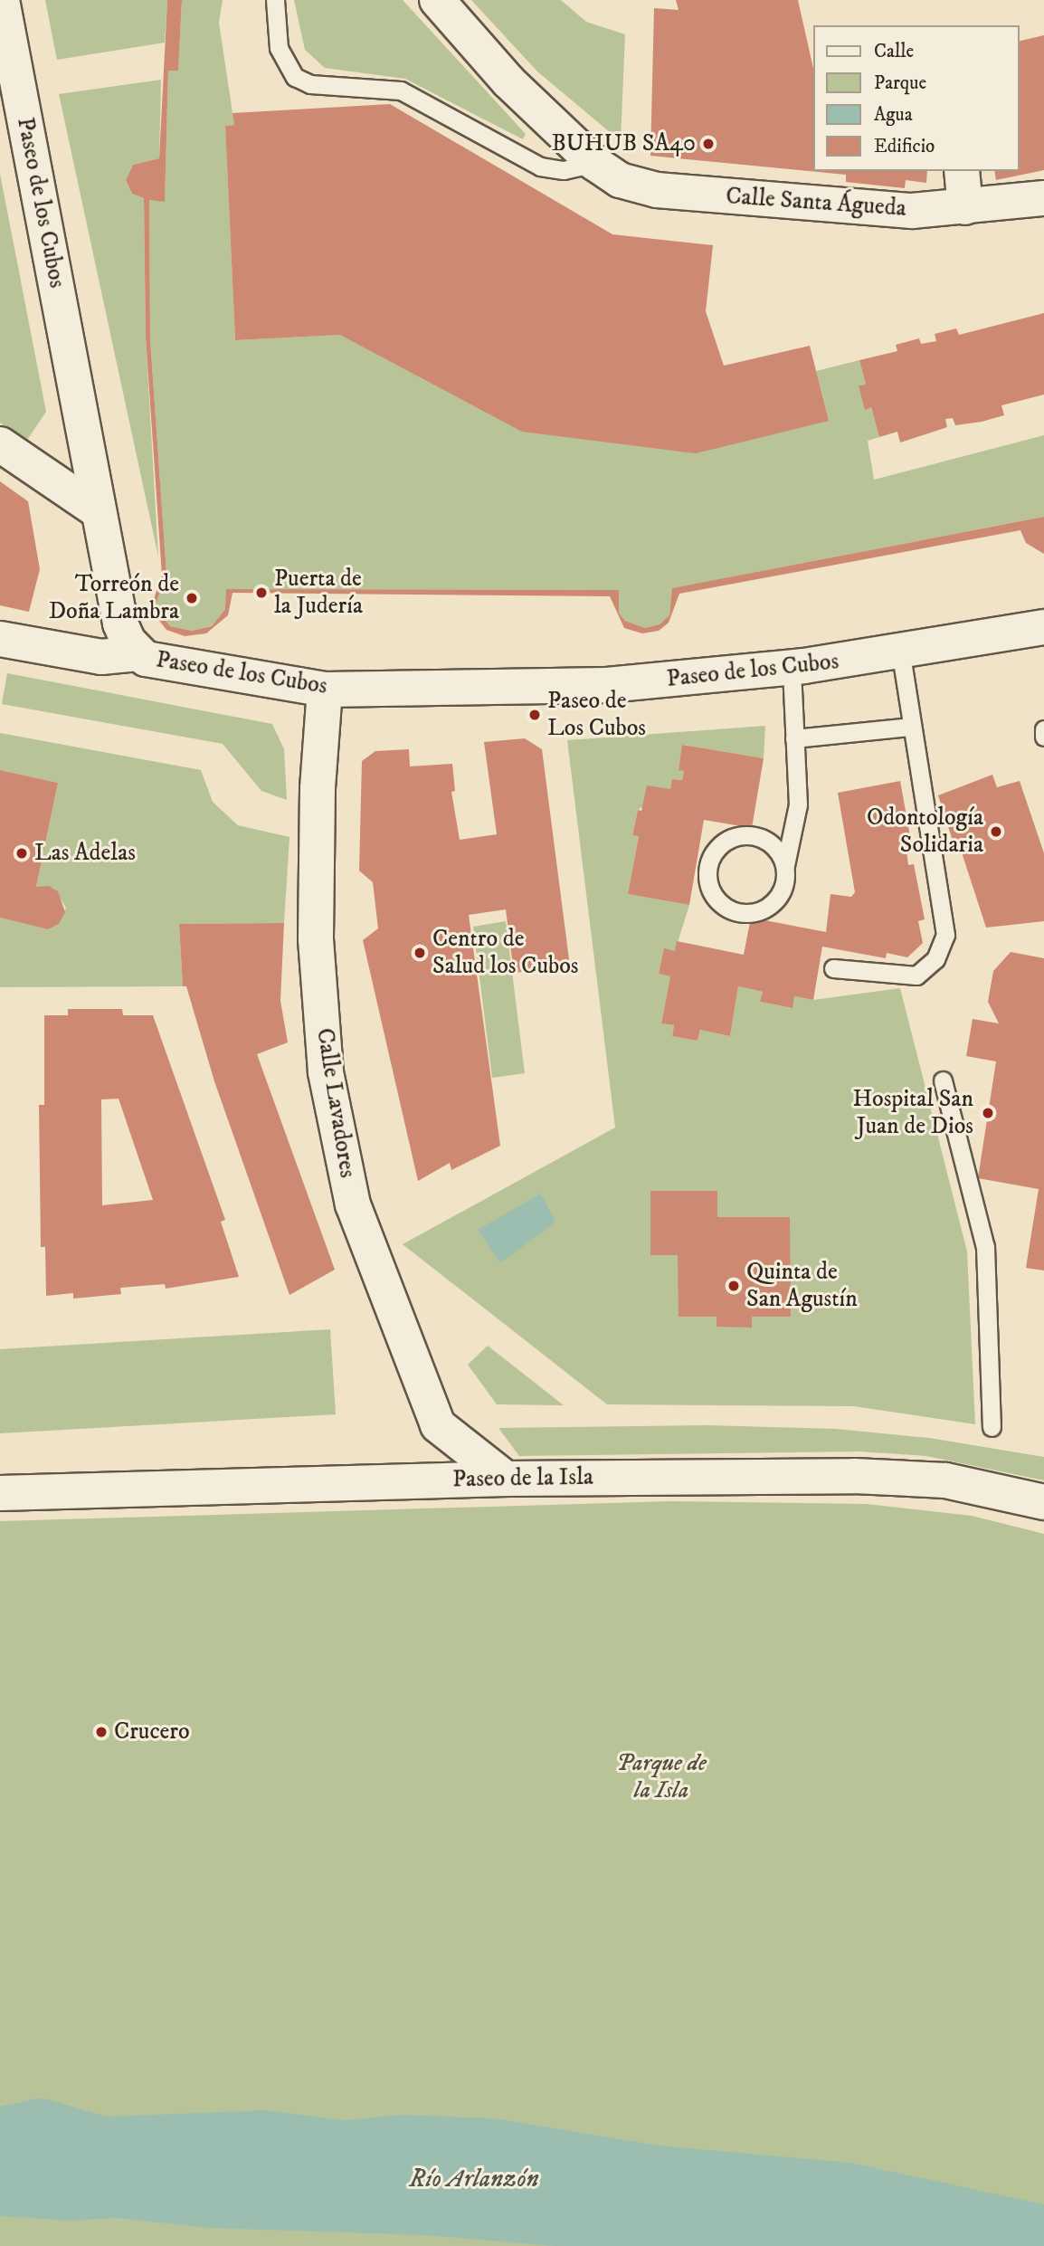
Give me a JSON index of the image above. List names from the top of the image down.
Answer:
{
  "streets": {
    "street": [
      "Paseo de los Cubos",
      "Calle Santa Águeda",
      "Calle Lavadores",
      "Paseo de la Isla"
    ]
  },
  "crossings": [
    ["Paseo de los Cubos", "Calle Lavadores"]
  ],
  "water": ["Río Arlanzón"],
  "parks": ["Parque de la Isla"],
  "places": [
    "BUHUB SA40",
    "Puerta de la Judería",
    "Torreón de Doña Lambra",
    "Paseo de Los Cubos",
    "Odontología Solidaria",
    "Las Adelas",
    "Centro de Salud los Cubos",
    "Hospital San Juan de Dios",
    "Quinta de San Agustín",
    "Crucero"
  ],
  "legend": [
    "Calle",
    "Parque",
    "Agua",
    "Edificio"
  ]
}
